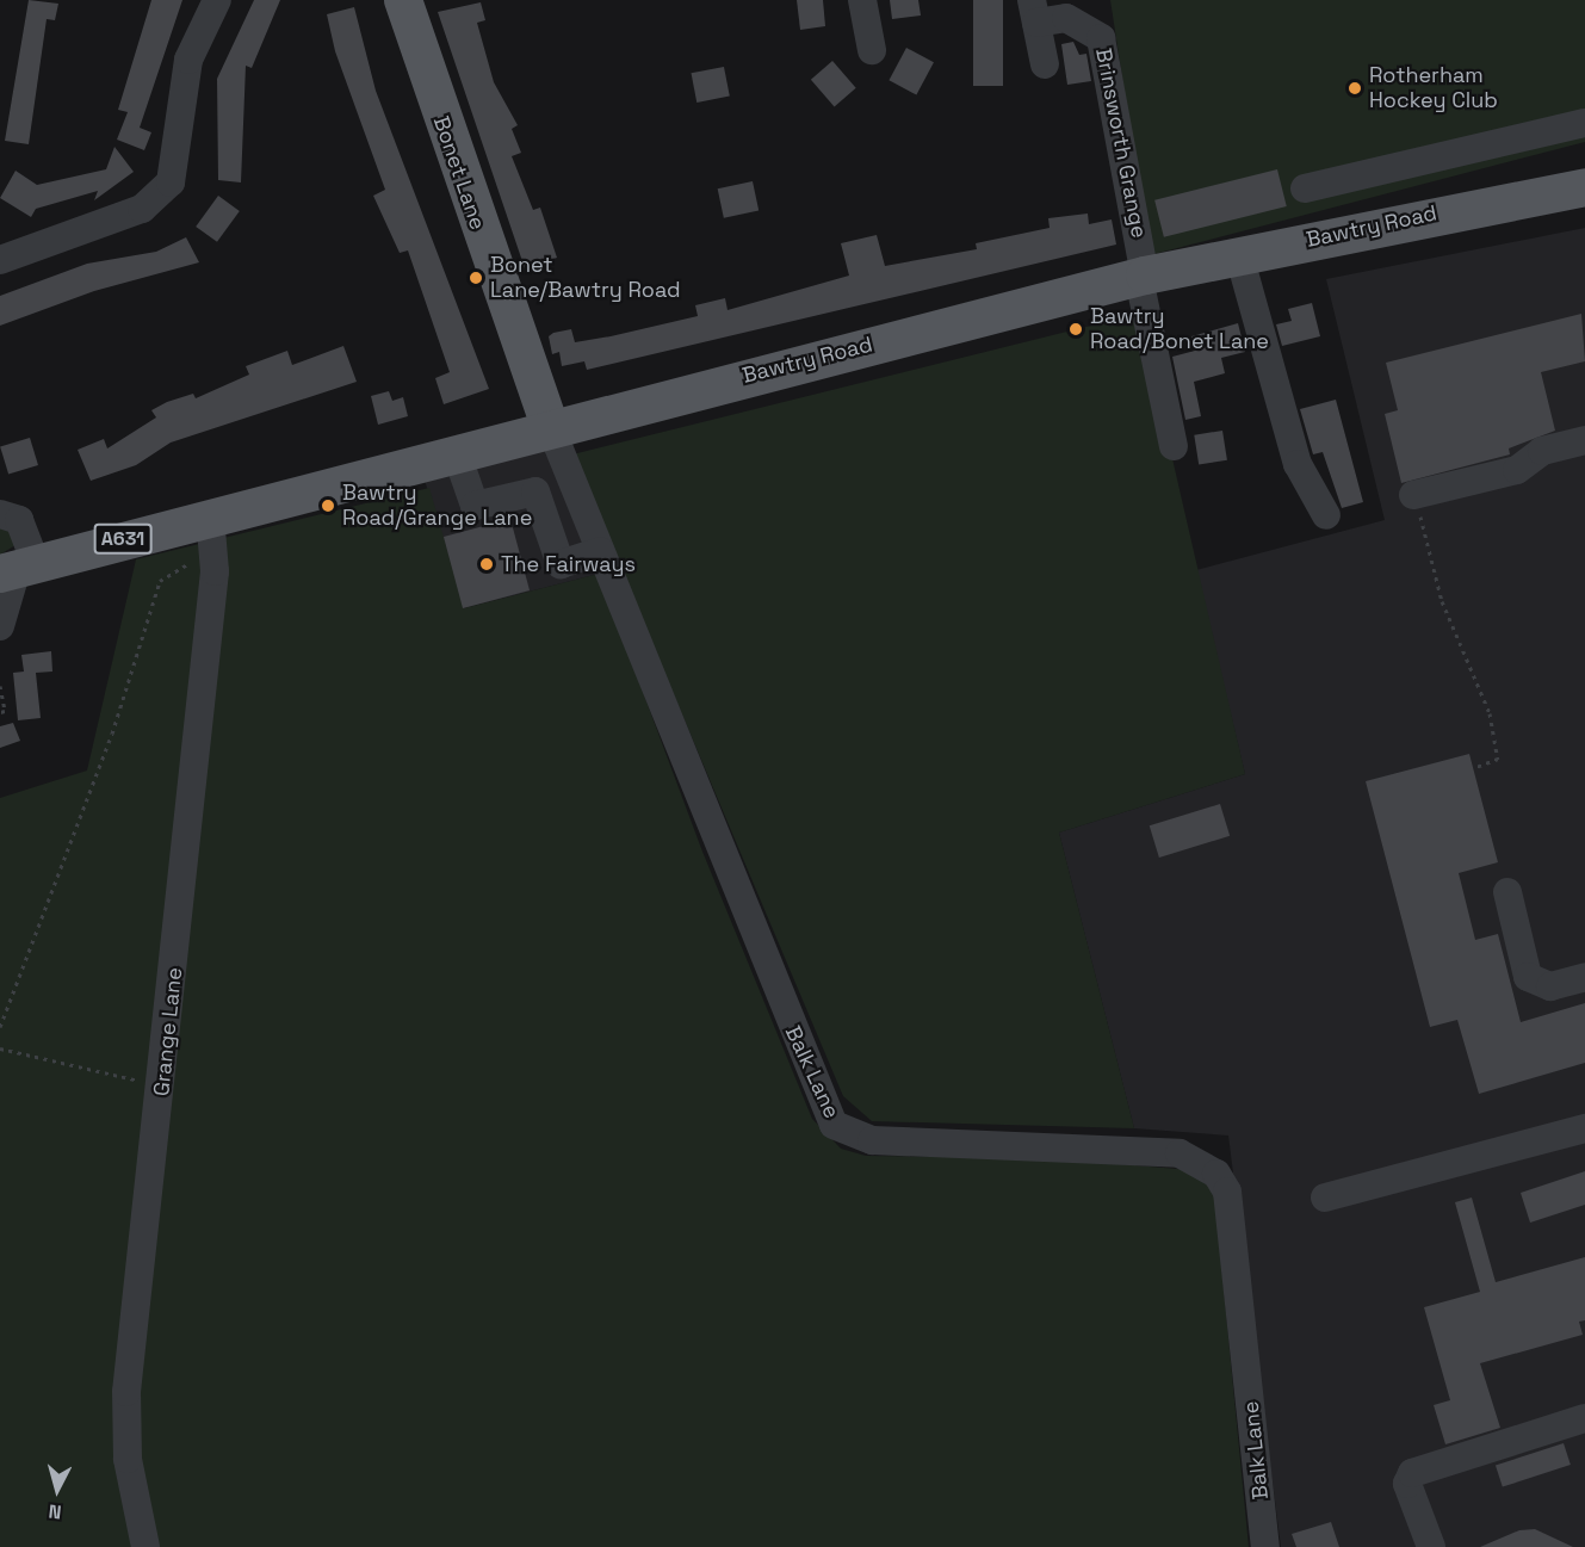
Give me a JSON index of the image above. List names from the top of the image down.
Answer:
{
  "streets": {
    "main road": ["Bonet Lane", "Bawtry Road", "A631"],
    "street": ["Brinsworth Grange", "Grange Lane", "Balk Lane"]
  },
  "crossings": [
    ["Brinsworth Grange", "Bawtry Road"],
    ["Bonet Lane", "Bawtry Road"],
    ["Bonet Lane", "Balk Lane"],
    ["Bawtry Road", "Grange Lane"],
    ["Bawtry Road", "Balk Lane"]
  ],
  "places": [
    "Rotherham Hockey Club",
    "Bonet Lane/Bawtry Road",
    "Bawtry Road/Bonet Lane",
    "Bawtry Road/Grange Lane",
    "The Fairways"
  ],
  "north": "bottom"
}
